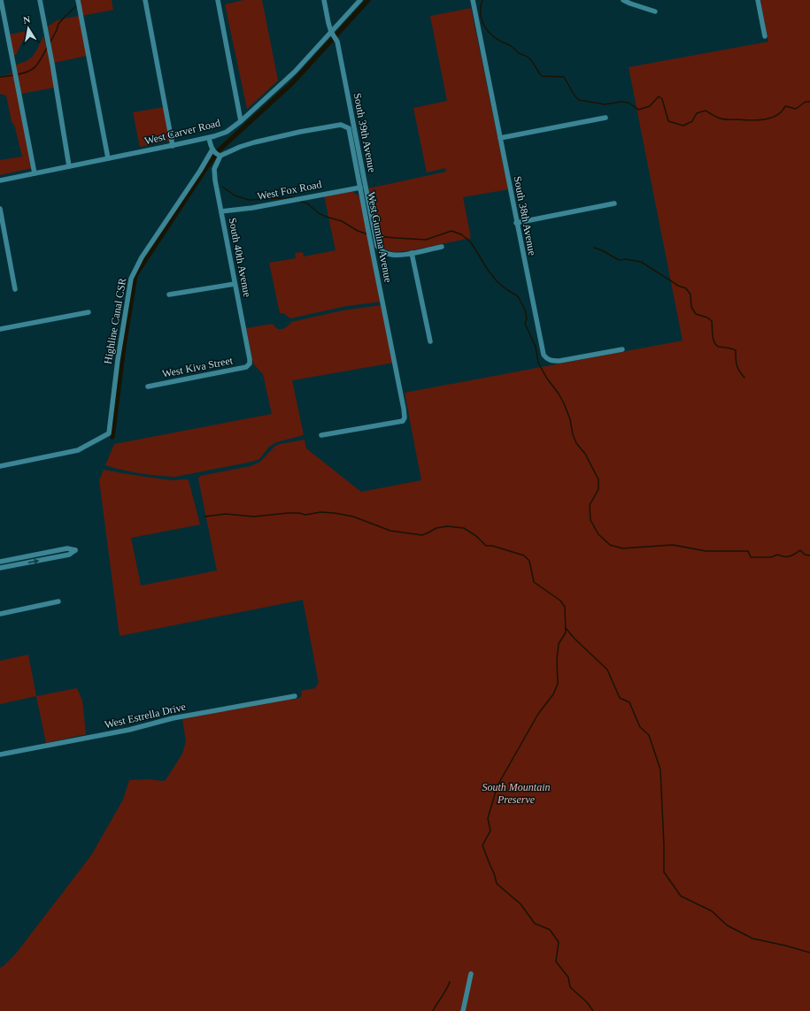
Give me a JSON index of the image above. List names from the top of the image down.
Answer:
{
  "streets": {
    "street": [
      "West Carver Road",
      "South 39th Avenue",
      "West Fox Road",
      "South 38th Avenue",
      "West Gumina Avenue",
      "South 40th Avenue",
      "Highline Canal CSR",
      "West Kiva Street",
      "West Estrella Drive"
    ]
  },
  "crossings": [
    ["West Carver Road", "South 39th Avenue"],
    ["West Fox Road", "West Gumina Avenue"],
    ["West Fox Road", "South 40th Avenue"],
    ["West Gumina Avenue", "South 40th Avenue"],
    ["South 40th Avenue", "West Kiva Street"]
  ],
  "parks": ["South Mountain Preserve"],
  "north": "top"
}
